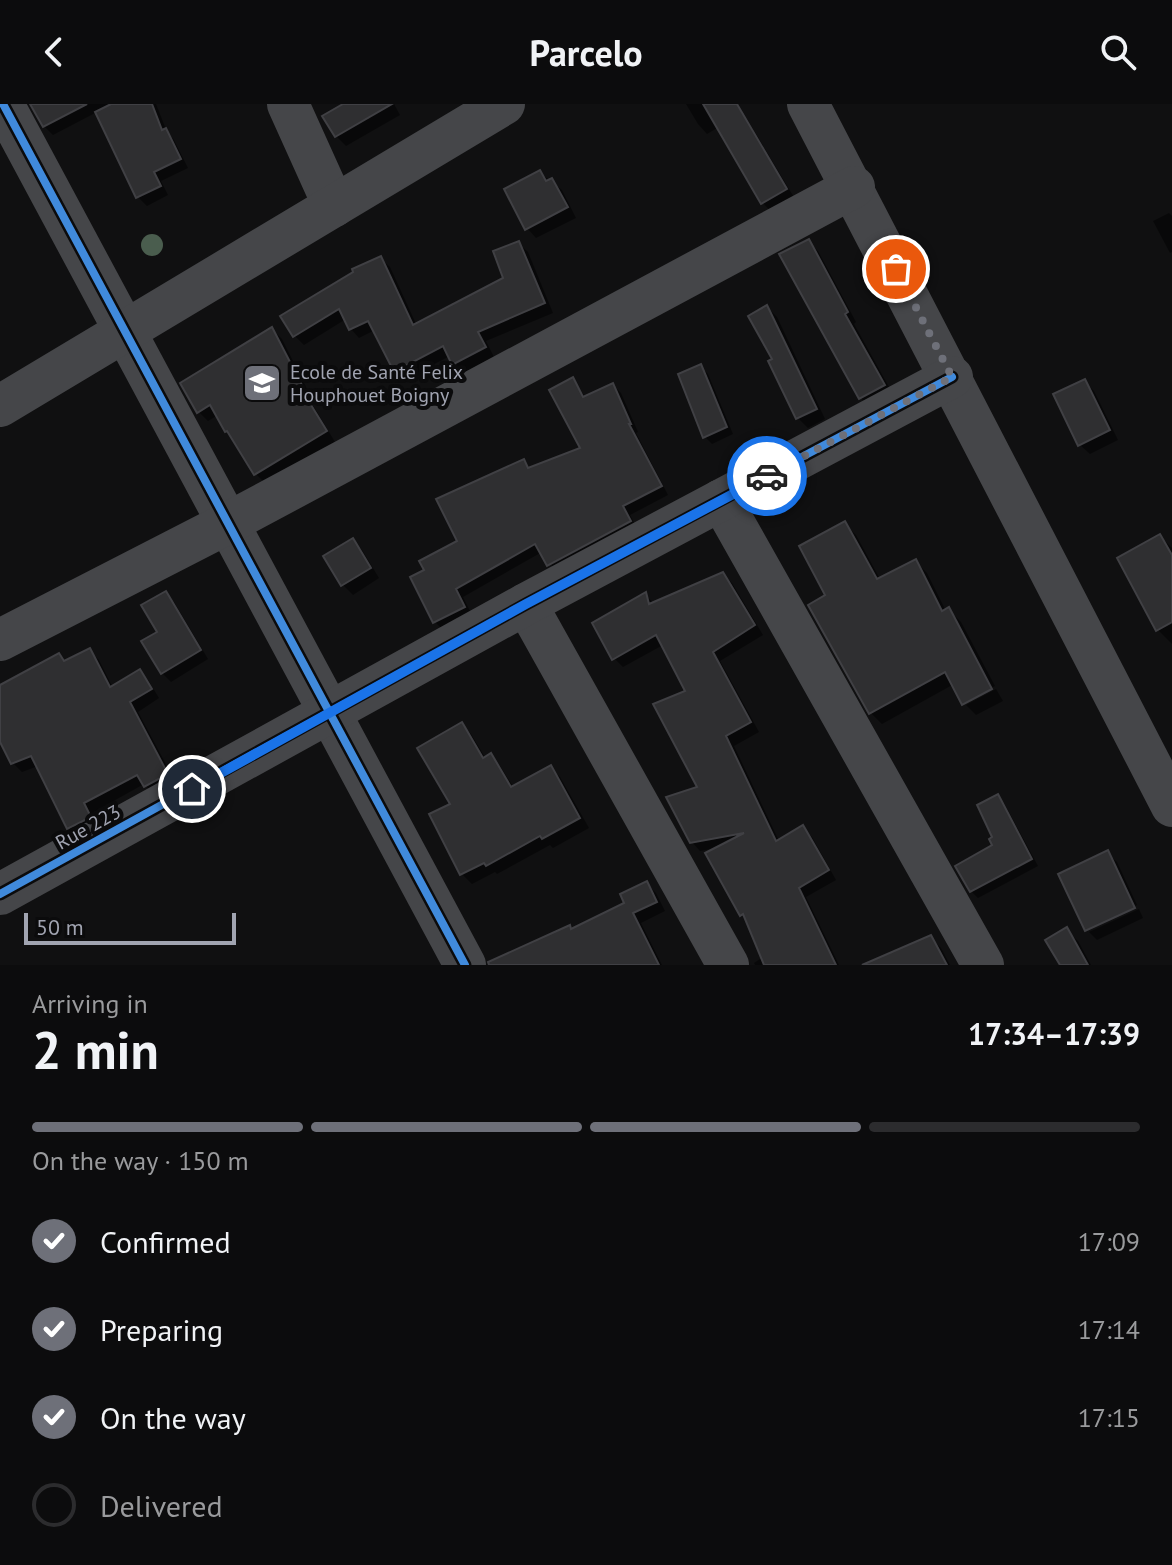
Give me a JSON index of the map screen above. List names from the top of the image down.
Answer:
{
  "streets": {
    "street": ["Rue 223"]
  },
  "places": {
    "school or university": ["Ecole de Santé Felix Houphouet Boigny"]
  },
  "scale_bar": "50 m",
  "page": {
    "header": "Parcelo",
    "scale": "50 m",
    "heading": ["2 min", "Arriving in", "17:34–17:39"],
    "bar": "On the way · 150 m",
    "list": [
      ["Confirmed", "17:09"],
      ["Preparing", "17:14"],
      ["On the way", "17:15"],
      "Delivered"
    ]
  }
}
